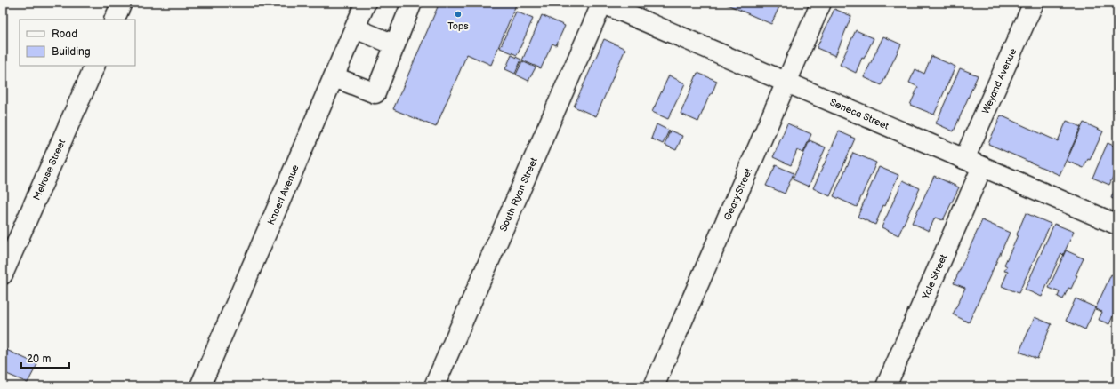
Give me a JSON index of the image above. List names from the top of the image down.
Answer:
{
  "streets": {
    "street": [
      "Weyand Avenue",
      "Seneca Street",
      "Melrose Street",
      "Knoerl Avenue",
      "South Ryan Street",
      "Geary Street",
      "Yale Street"
    ]
  },
  "crossings": [
    ["Weyand Avenue", "Seneca Street"],
    ["Seneca Street", "South Ryan Street"],
    ["Seneca Street", "Geary Street"],
    ["Seneca Street", "Yale Street"]
  ],
  "places": ["Tops"],
  "legend": ["Road", "Building"],
  "scale_bar": "20 m"
}
